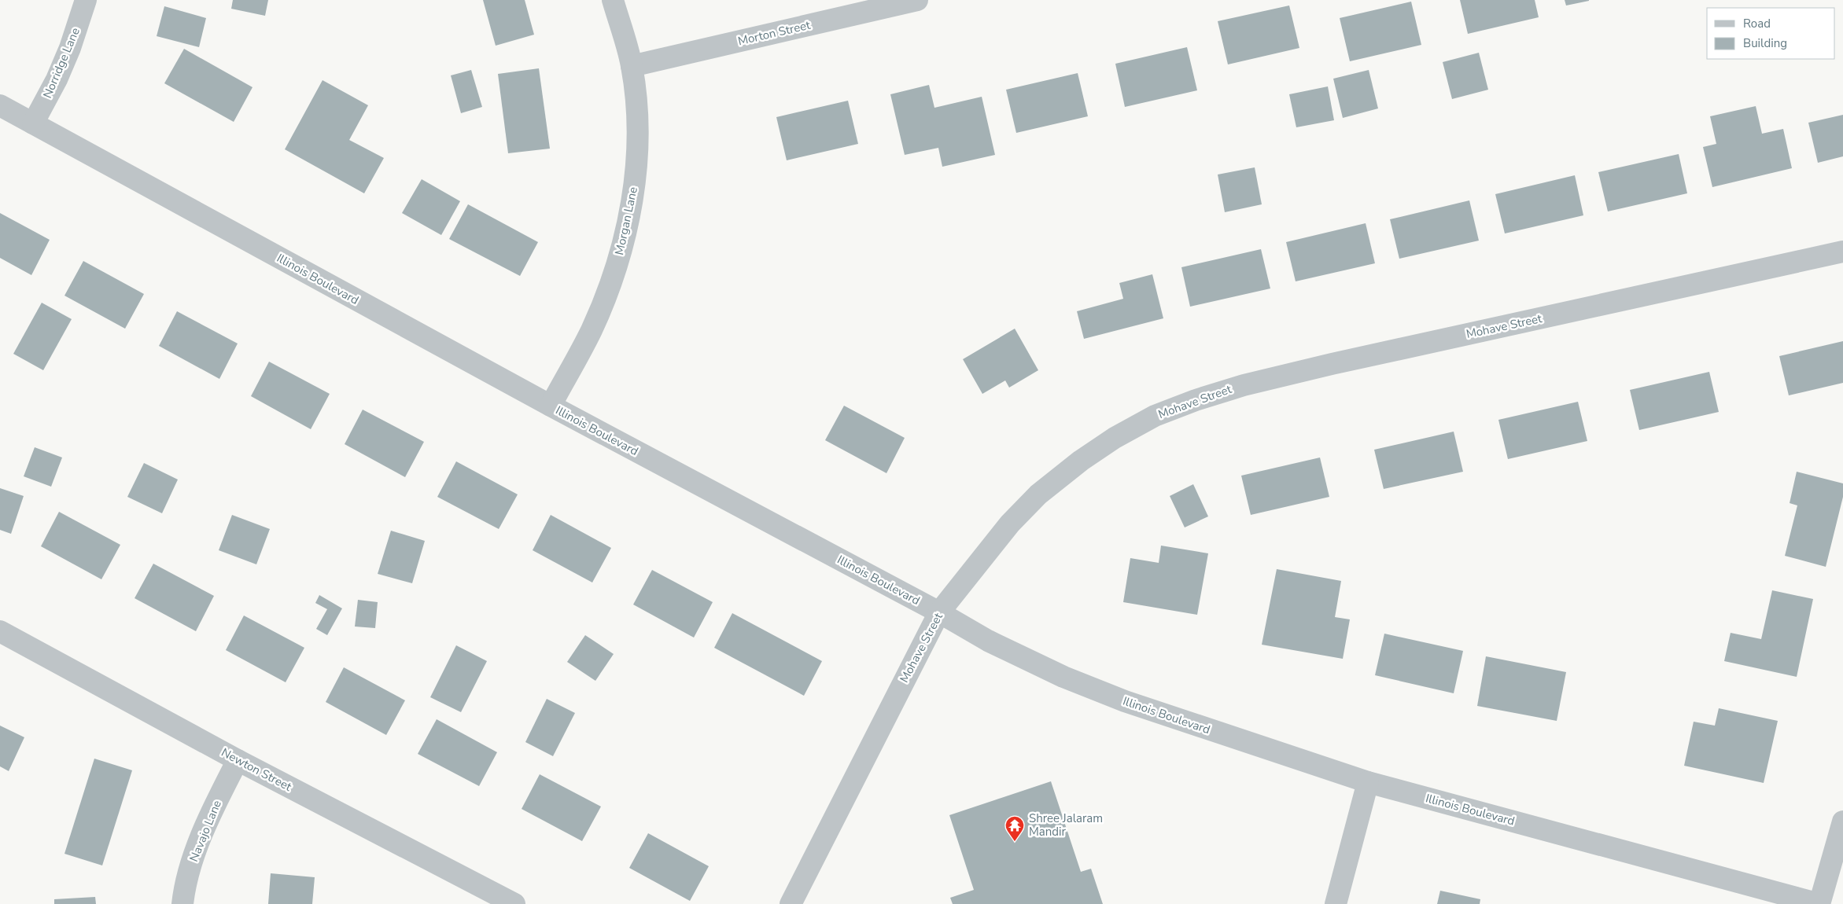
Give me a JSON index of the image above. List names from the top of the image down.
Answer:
{
  "streets": {
    "street": [
      "Morton Street",
      "Norridge Lane",
      "Morgan Lane",
      "Illinois Boulevard",
      "Mohave Street",
      "Newton Street",
      "Navajo Lane"
    ]
  },
  "crossings": [
    ["Morton Street", "Morgan Lane"],
    ["Norridge Lane", "Illinois Boulevard"],
    ["Morgan Lane", "Illinois Boulevard"],
    ["Illinois Boulevard", "Mohave Street"],
    ["Newton Street", "Navajo Lane"]
  ],
  "places": {
    "temple": ["Shree Jalaram Mandir"]
  },
  "legend": ["Road", "Building"]
}
